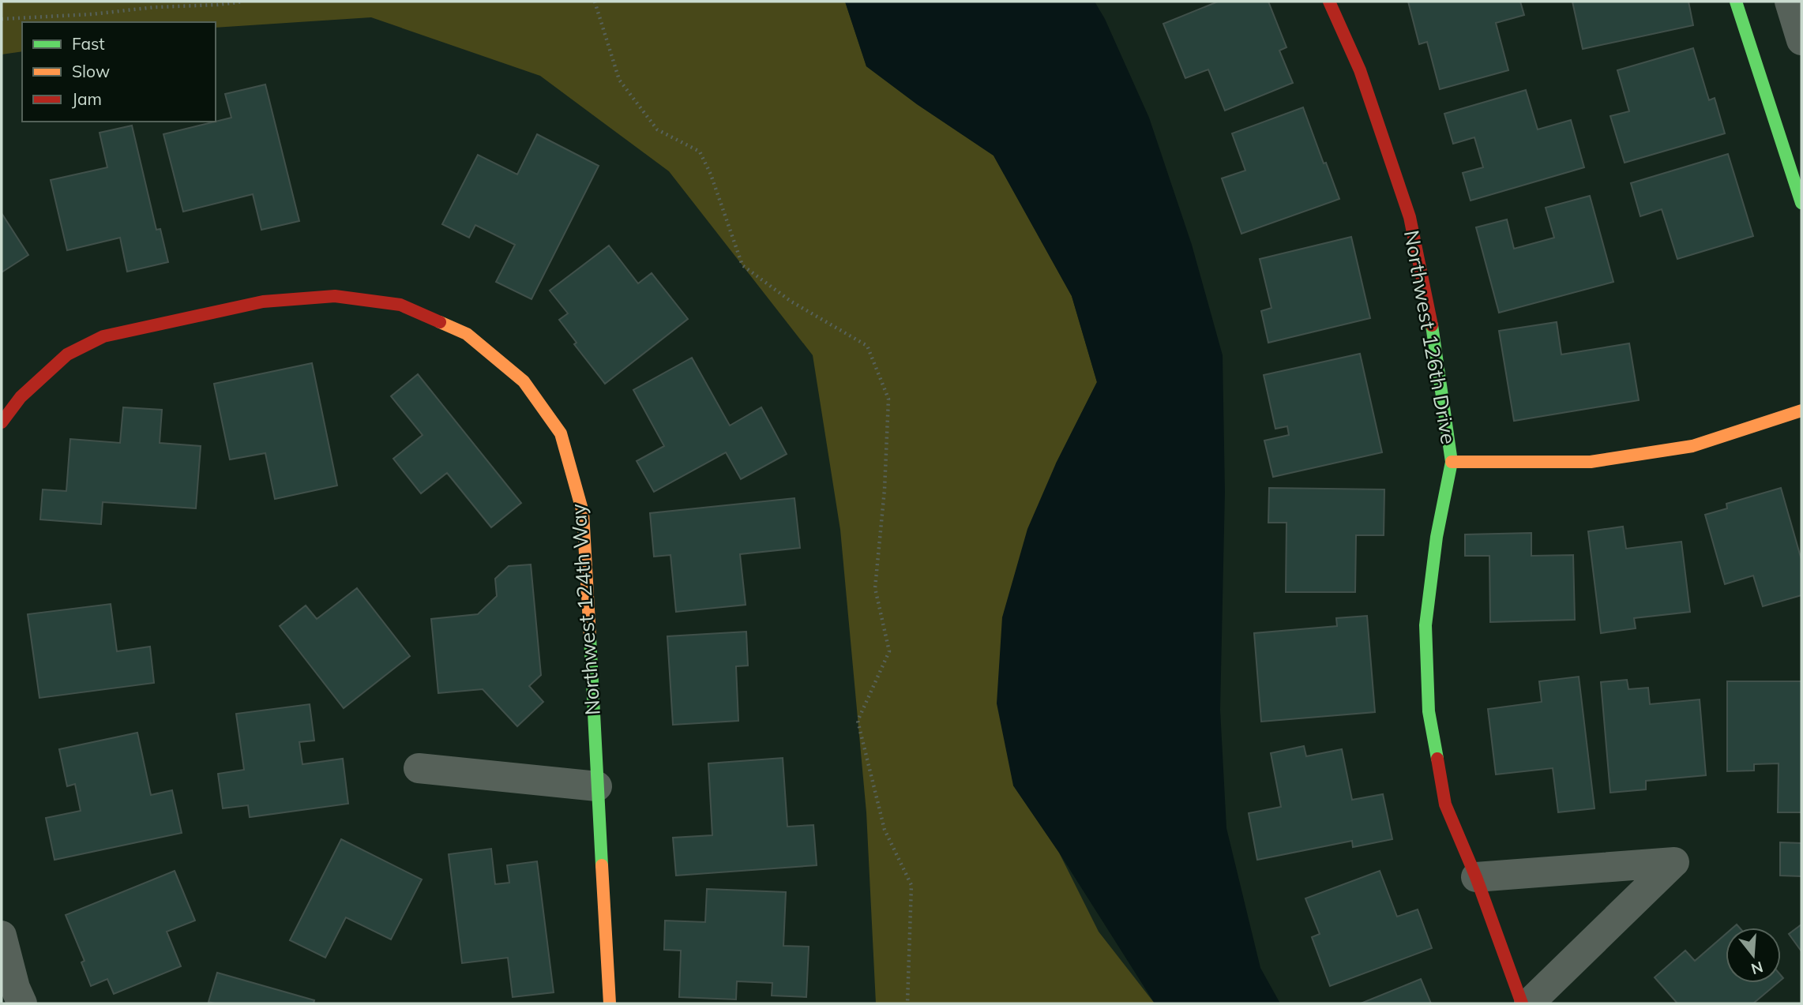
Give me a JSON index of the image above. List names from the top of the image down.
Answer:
{
  "streets": {
    "street": ["Northwest 126th Drive", "Northwest 124th Way"]
  },
  "legend": ["Fast", "Slow", "Jam"],
  "north": "bottom"
}
